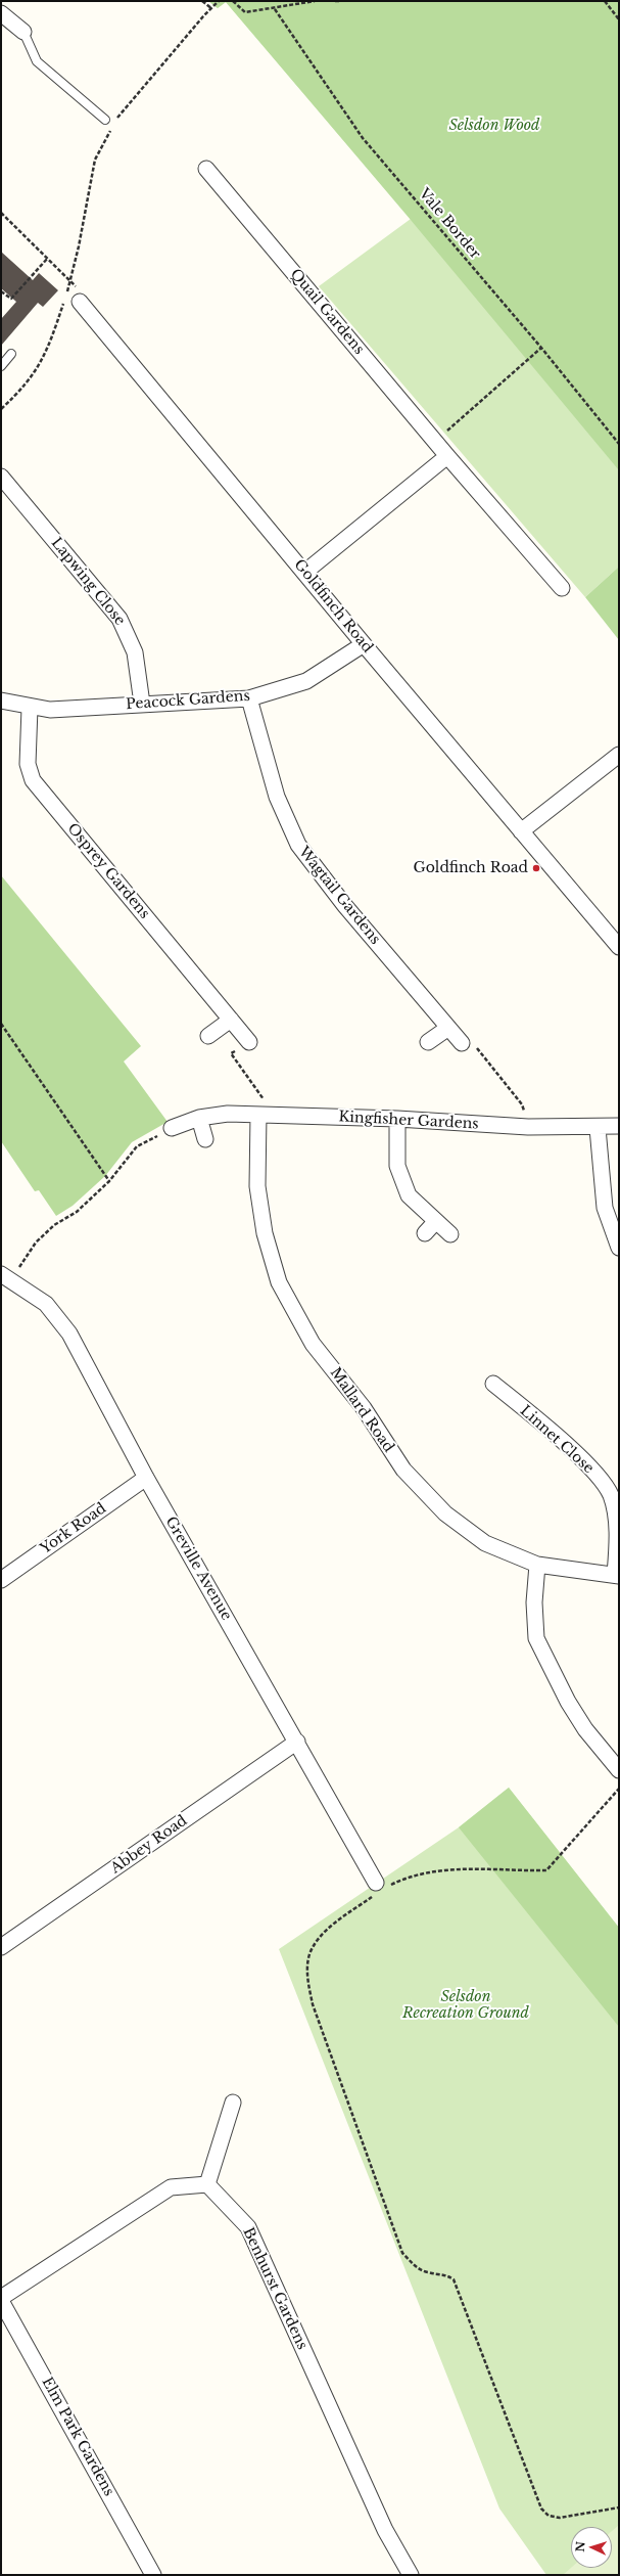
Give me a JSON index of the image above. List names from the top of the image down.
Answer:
{
  "streets": {
    "street": [
      "Quail Gardens",
      "Lapwing Close",
      "Goldfinch Road",
      "Peacock Gardens",
      "Osprey Gardens",
      "Wagtail Gardens",
      "Kingfisher Gardens",
      "Mallard Road",
      "Linnet Close",
      "York Road",
      "Greville Avenue",
      "Abbey Road",
      "Benhurst Gardens",
      "Elm Park Gardens"
    ],
    "path": ["Vale Border"]
  },
  "crossings": [
    ["Lapwing Close", "Peacock Gardens"],
    ["Goldfinch Road", "Peacock Gardens"],
    ["Peacock Gardens", "Osprey Gardens"],
    ["Peacock Gardens", "Wagtail Gardens"],
    ["Kingfisher Gardens", "Mallard Road"],
    ["Mallard Road", "Linnet Close"],
    ["York Road", "Greville Avenue"],
    ["Greville Avenue", "Abbey Road"]
  ],
  "parks": ["Selsdon Wood", "Selsdon Recreation Ground"],
  "places": ["Goldfinch Road"],
  "north": "left"
}
